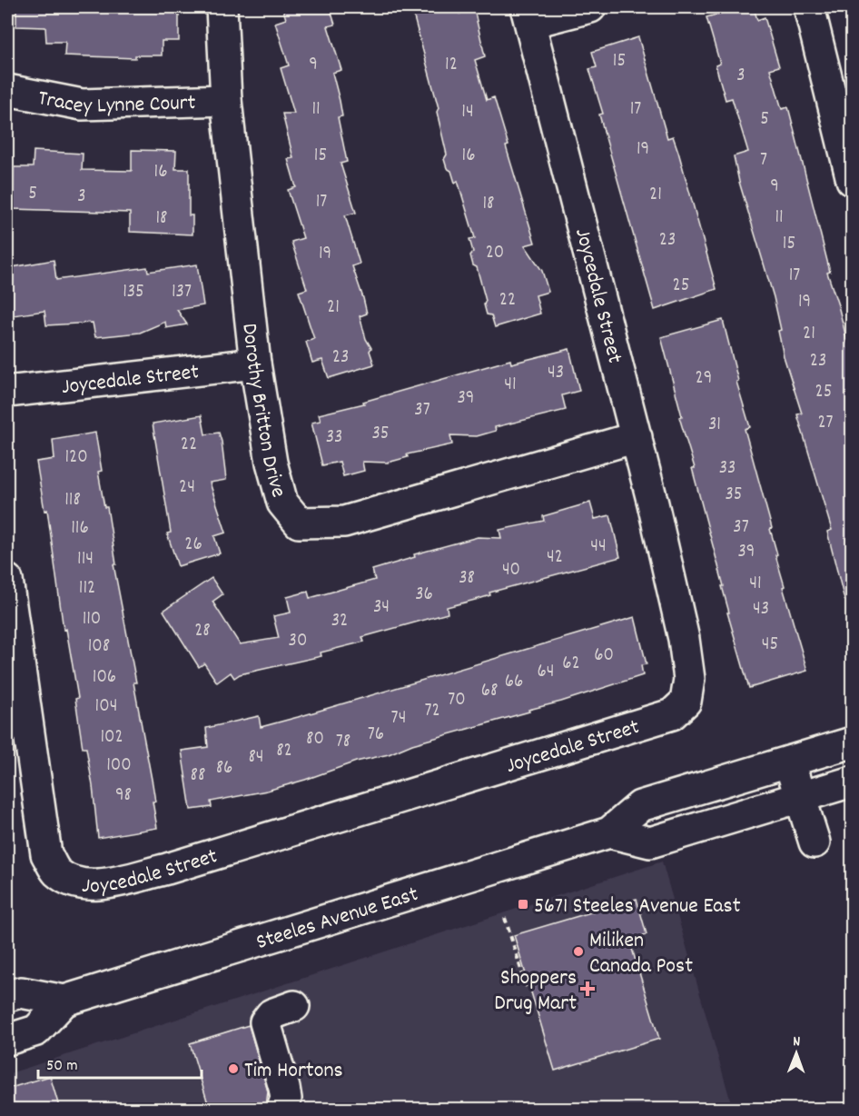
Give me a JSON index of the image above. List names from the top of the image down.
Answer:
{
  "streets": {
    "street": [
      "Tracey Lynne Court",
      "Joycedale Street",
      "Dorothy Britton Drive",
      "Steeles Avenue East"
    ]
  },
  "crossings": [
    ["Tracey Lynne Court", "Dorothy Britton Drive"],
    ["Joycedale Street", "Dorothy Britton Drive"]
  ],
  "places": {
    "transit": ["5671 Steeles Avenue East"],
    "other": ["Miliken Canada Post", "Tim Hortons"],
    "health": ["Shoppers Drug Mart"]
  },
  "house_numbers": [
    "15",
    "9",
    "12",
    "3",
    "11",
    "17",
    "14",
    "5",
    "19",
    "15",
    "16",
    "7",
    "16",
    "9",
    "5",
    "21",
    "3",
    "17",
    "18",
    "11",
    "18",
    "23",
    "15",
    "20",
    "19",
    "17",
    "25",
    "135",
    "137",
    "22",
    "19",
    "21",
    "21",
    "23",
    "23",
    "43",
    "29",
    "41",
    "25",
    "39",
    "37",
    "27",
    "31",
    "35",
    "33",
    "22",
    "120",
    "33",
    "24",
    "35",
    "118",
    "37",
    "116",
    "26",
    "44",
    "39",
    "42",
    "114",
    "40",
    "38",
    "41",
    "112",
    "36",
    "34",
    "43",
    "110",
    "32",
    "28",
    "30",
    "45",
    "108",
    "60",
    "62",
    "64",
    "106",
    "66",
    "68",
    "70",
    "104",
    "72",
    "74",
    "76",
    "102",
    "80",
    "78",
    "82",
    "84",
    "100",
    "86",
    "88",
    "98"
  ],
  "scale_bar": "50 m",
  "north": "top"
}
